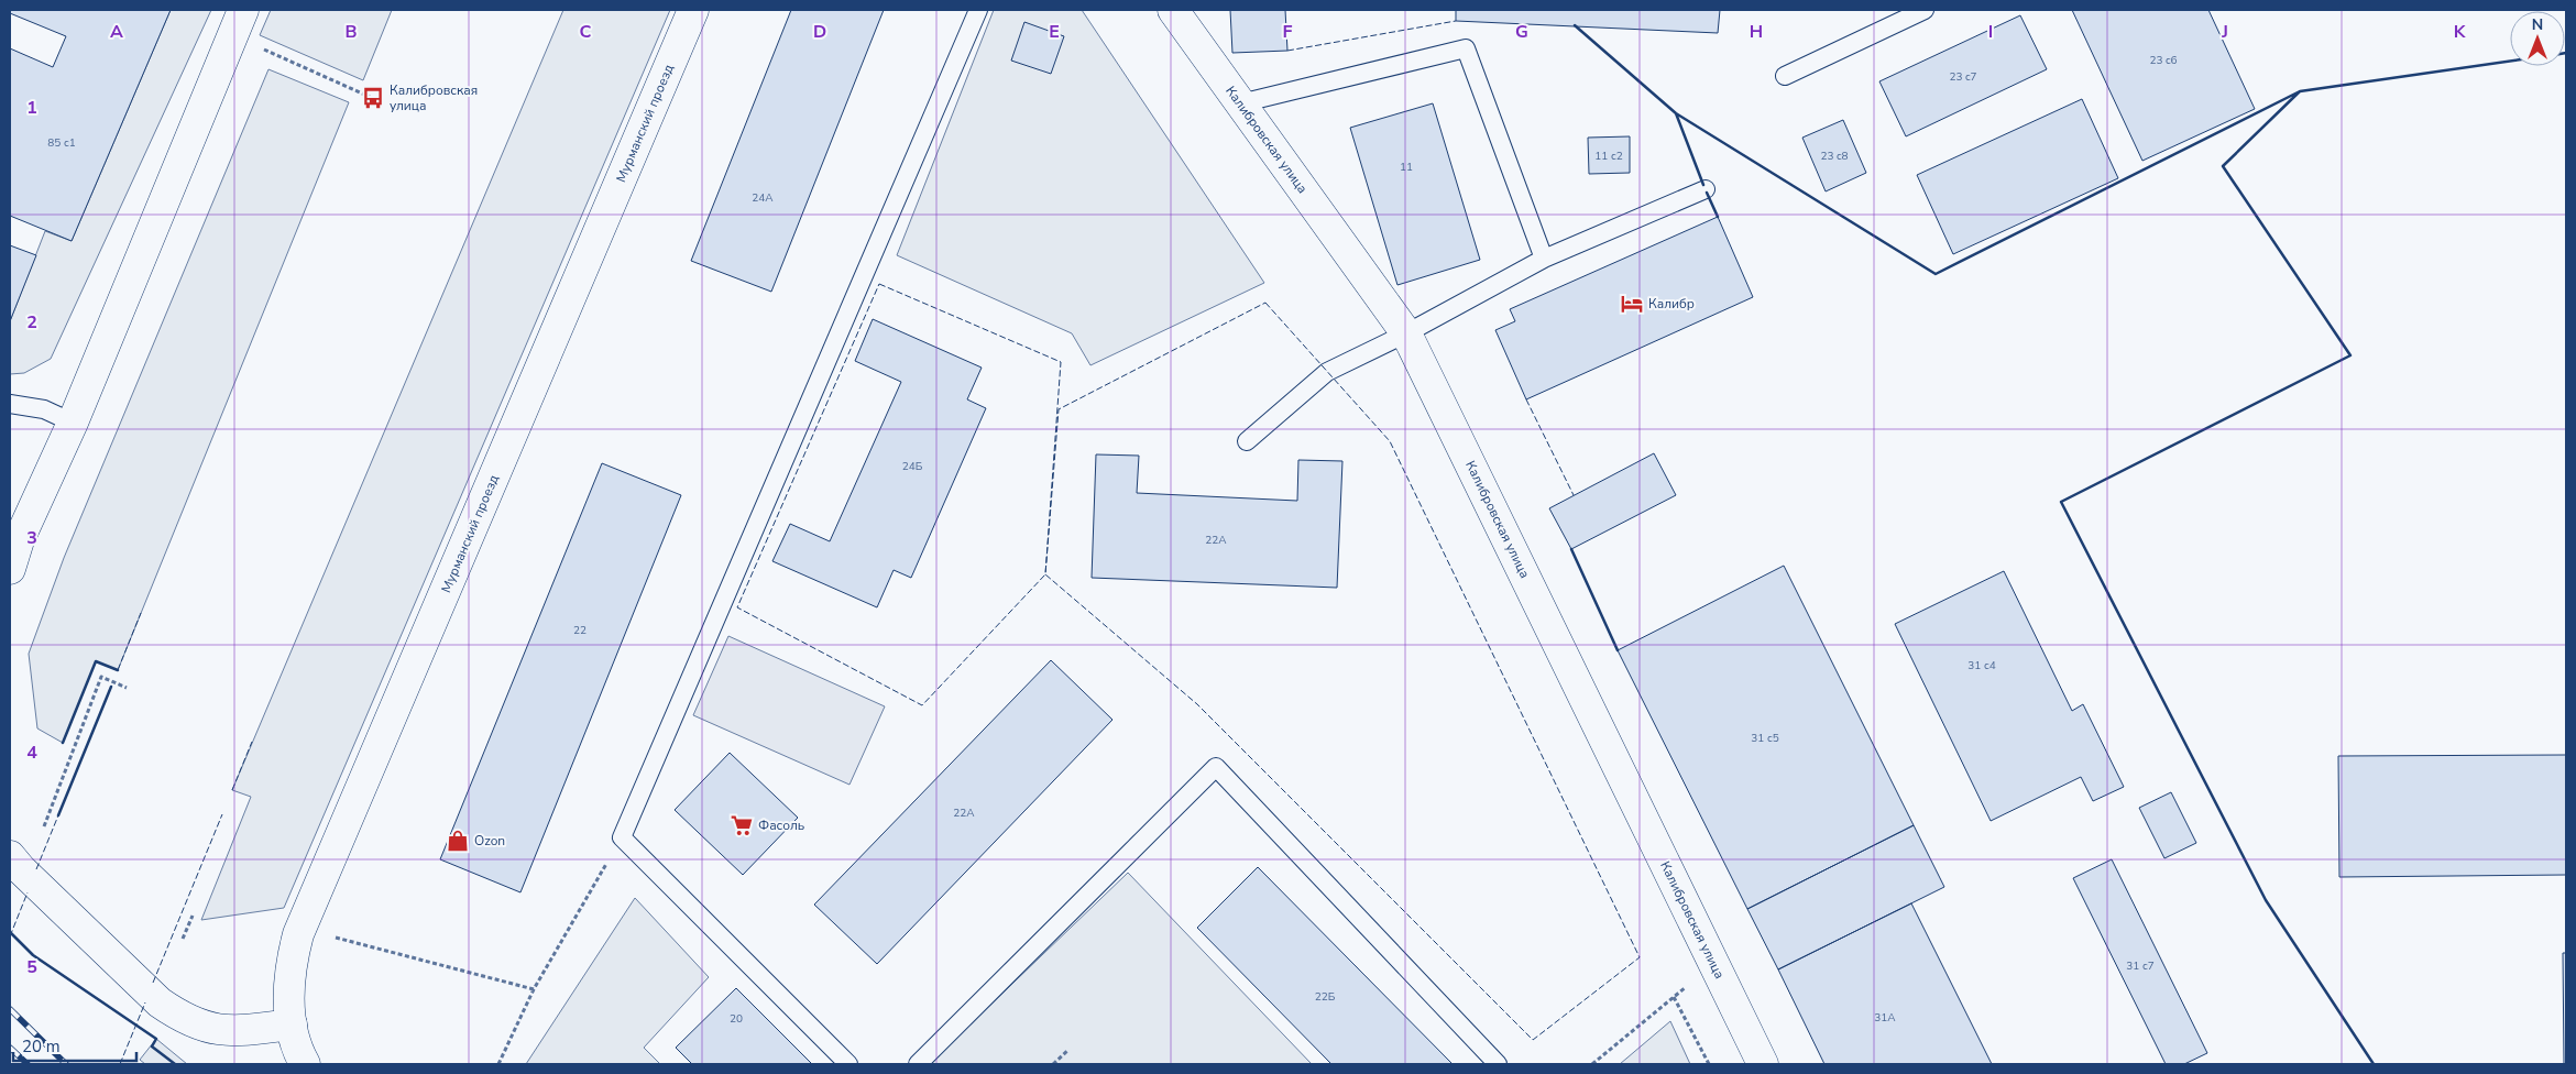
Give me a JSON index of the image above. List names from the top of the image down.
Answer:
{
  "streets": {
    "street": ["Мурманский проезд", "Калибровская улица"]
  },
  "places": {
    "bus stop": ["Калибровская улица"],
    "hotel": ["Калибр"],
    "supermarket": ["Фасоль"],
    "shop": ["Ozon"]
  },
  "house_numbers": [
    "23 c6",
    "23 c7",
    "85 с1",
    "11 с2",
    "23 c8",
    "11",
    "24А",
    "24Б",
    "22А",
    "22",
    "31 с4",
    "31 с5",
    "22А",
    "31 с7",
    "22Б",
    "31А",
    "20"
  ],
  "scale_bar": "20 m",
  "north": "top",
  "grid": {
    "columns": [
      "A",
      "B",
      "C",
      "D",
      "E",
      "F",
      "G",
      "H",
      "I",
      "J",
      "K"
    ],
    "rows": [
      "1",
      "2",
      "3",
      "4",
      "5"
    ]
  }
}
